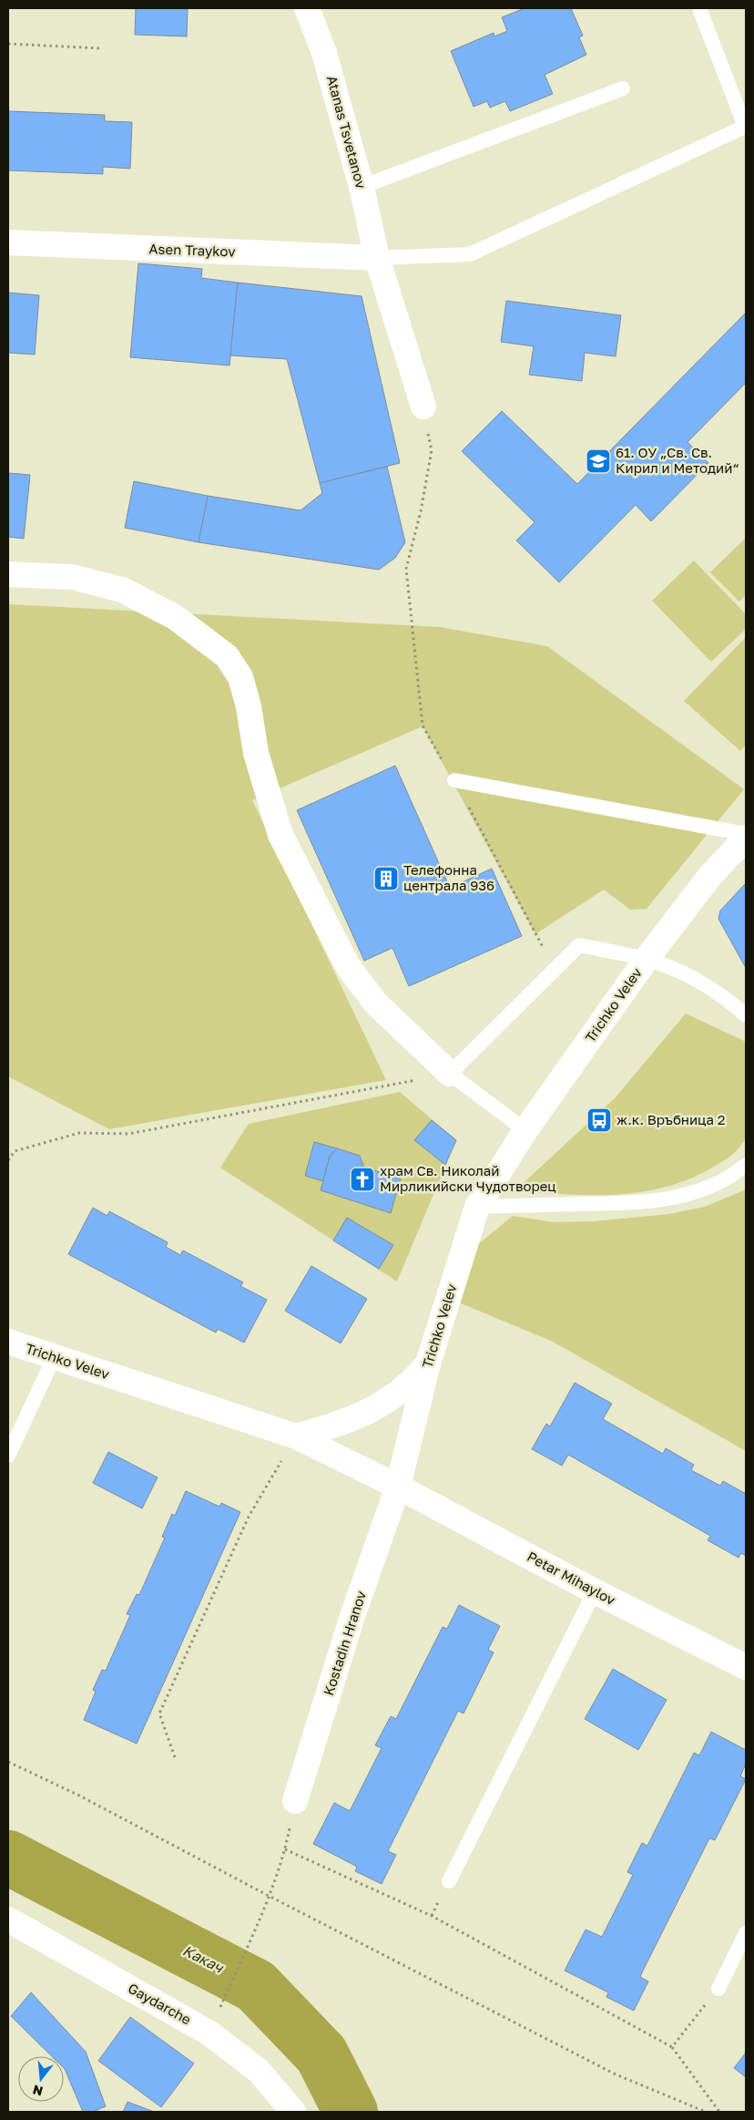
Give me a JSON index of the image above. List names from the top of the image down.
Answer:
{
  "streets": {
    "street": [
      "Atanas Tsvetanov",
      "Asen Traykov",
      "Trichko Velev",
      "Petar Mihaylov",
      "Kostadin Hranov",
      "Gaydarche"
    ]
  },
  "crossings": [
    ["Atanas Tsvetanov", "Asen Traykov"],
    ["Trichko Velev", "Petar Mihaylov"],
    ["Trichko Velev", "Kostadin Hranov"],
    ["Petar Mihaylov", "Kostadin Hranov"]
  ],
  "water": ["Какач"],
  "places": {
    "school or university": ["61. ОУ „Св. Св. Кирил и Методий“"],
    "building": ["Телефонна централа 936"],
    "bus stop": ["ж.к. Връбница 2"],
    "church": ["храм Св. Николай Мирликийски Чудотворец"]
  },
  "north": "bottom"
}
